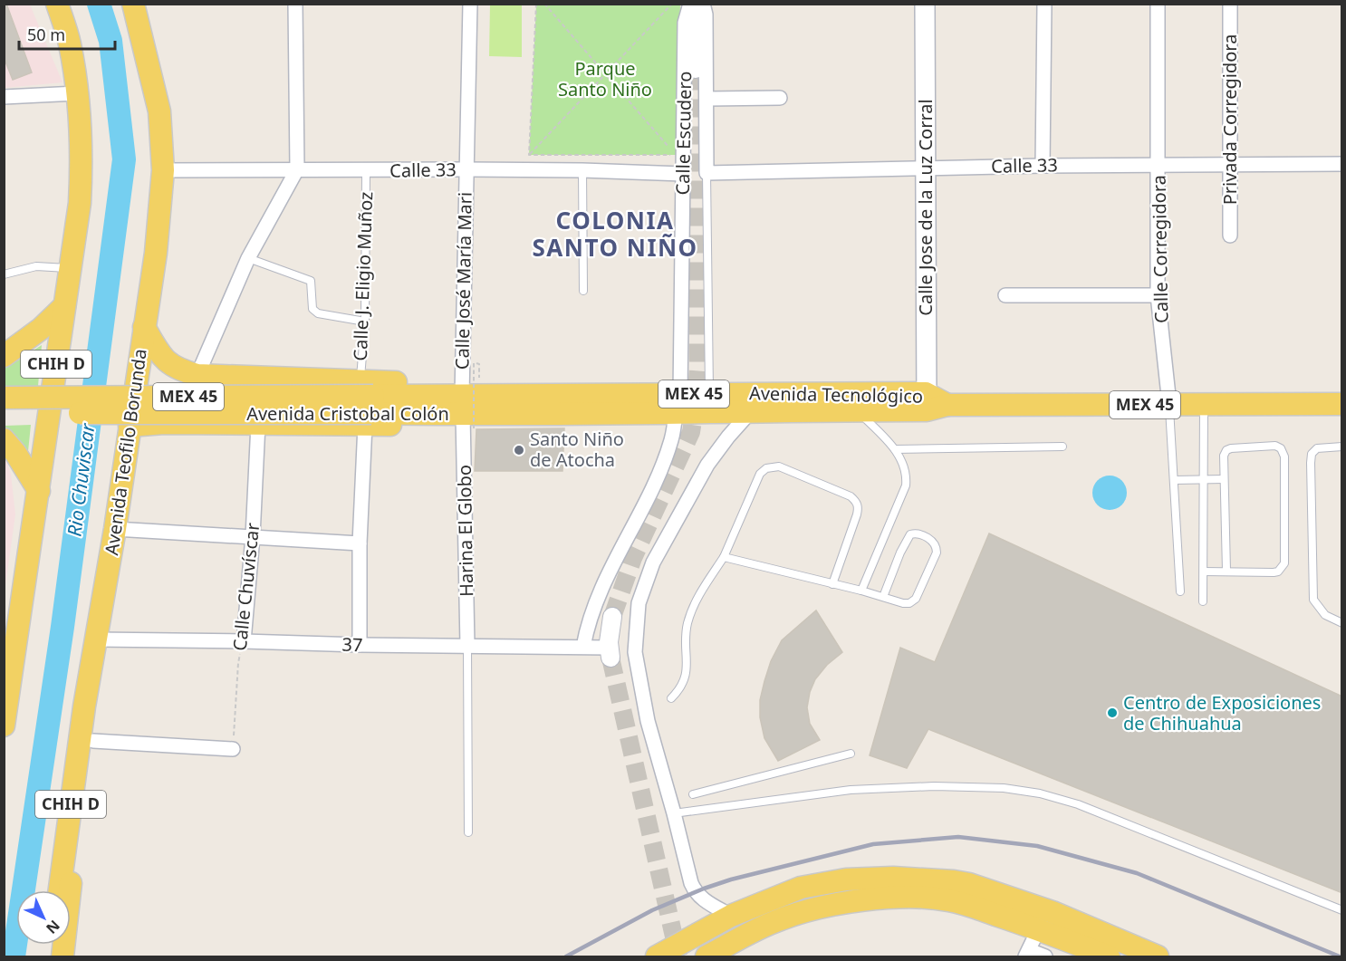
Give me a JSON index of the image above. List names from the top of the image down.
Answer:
{
  "streets": {
    "main road": [
      "Calle Jose de la Luz Corral",
      "CHIH D",
      "MEX 45",
      "Avenida Tecnológico",
      "Avenida Cristobal Colón",
      "Avenida Teofilo Borunda"
    ],
    "street": [
      "Privada Corregidora",
      "Calle Escudero",
      "Calle 33",
      "Calle Corregidora",
      "Calle José María Mari",
      "Harina El Globo",
      "Calle Chuvíscar",
      "37"
    ],
    "lane": ["Calle J. Eligio Muñoz"]
  },
  "crossings": [
    ["Privada Corregidora", "Calle 33"],
    ["Calle Escudero", "Calle 33"],
    ["Calle Escudero", "Avenida Tecnológico"],
    ["Calle Escudero", "37"],
    ["Calle 33", "Calle Jose de la Luz Corral"],
    ["Calle 33", "Calle Corregidora"],
    ["Calle 33", "Calle J. Eligio Muñoz"],
    ["Calle 33", "Calle José María Mari"],
    ["Calle 33", "Avenida Teofilo Borunda"],
    ["Calle Jose de la Luz Corral", "Avenida Tecnológico"],
    ["Calle Corregidora", "Avenida Tecnológico"],
    ["Calle J. Eligio Muñoz", "Avenida Cristobal Colón"],
    ["Calle José María Mari", "Avenida Tecnológico"],
    ["Calle José María Mari", "Avenida Cristobal Colón"],
    ["Calle José María Mari", "Harina El Globo"],
    ["Avenida Tecnológico", "Avenida Cristobal Colón"],
    ["Avenida Tecnológico", "Harina El Globo"],
    ["Avenida Cristobal Colón", "Harina El Globo"],
    ["Avenida Teofilo Borunda", "37"],
    ["Harina El Globo", "37"],
    ["Calle Chuvíscar", "37"]
  ],
  "districts": ["COLONIA SANTO NIÑO"],
  "water": ["Rio Chuviscar"],
  "parks": ["Parque Santo Niño"],
  "places": ["Santo Niño de Atocha", "Centro de Exposiciones de Chihuahua"],
  "scale_bar": "50 m",
  "north": "bottom right"
}
